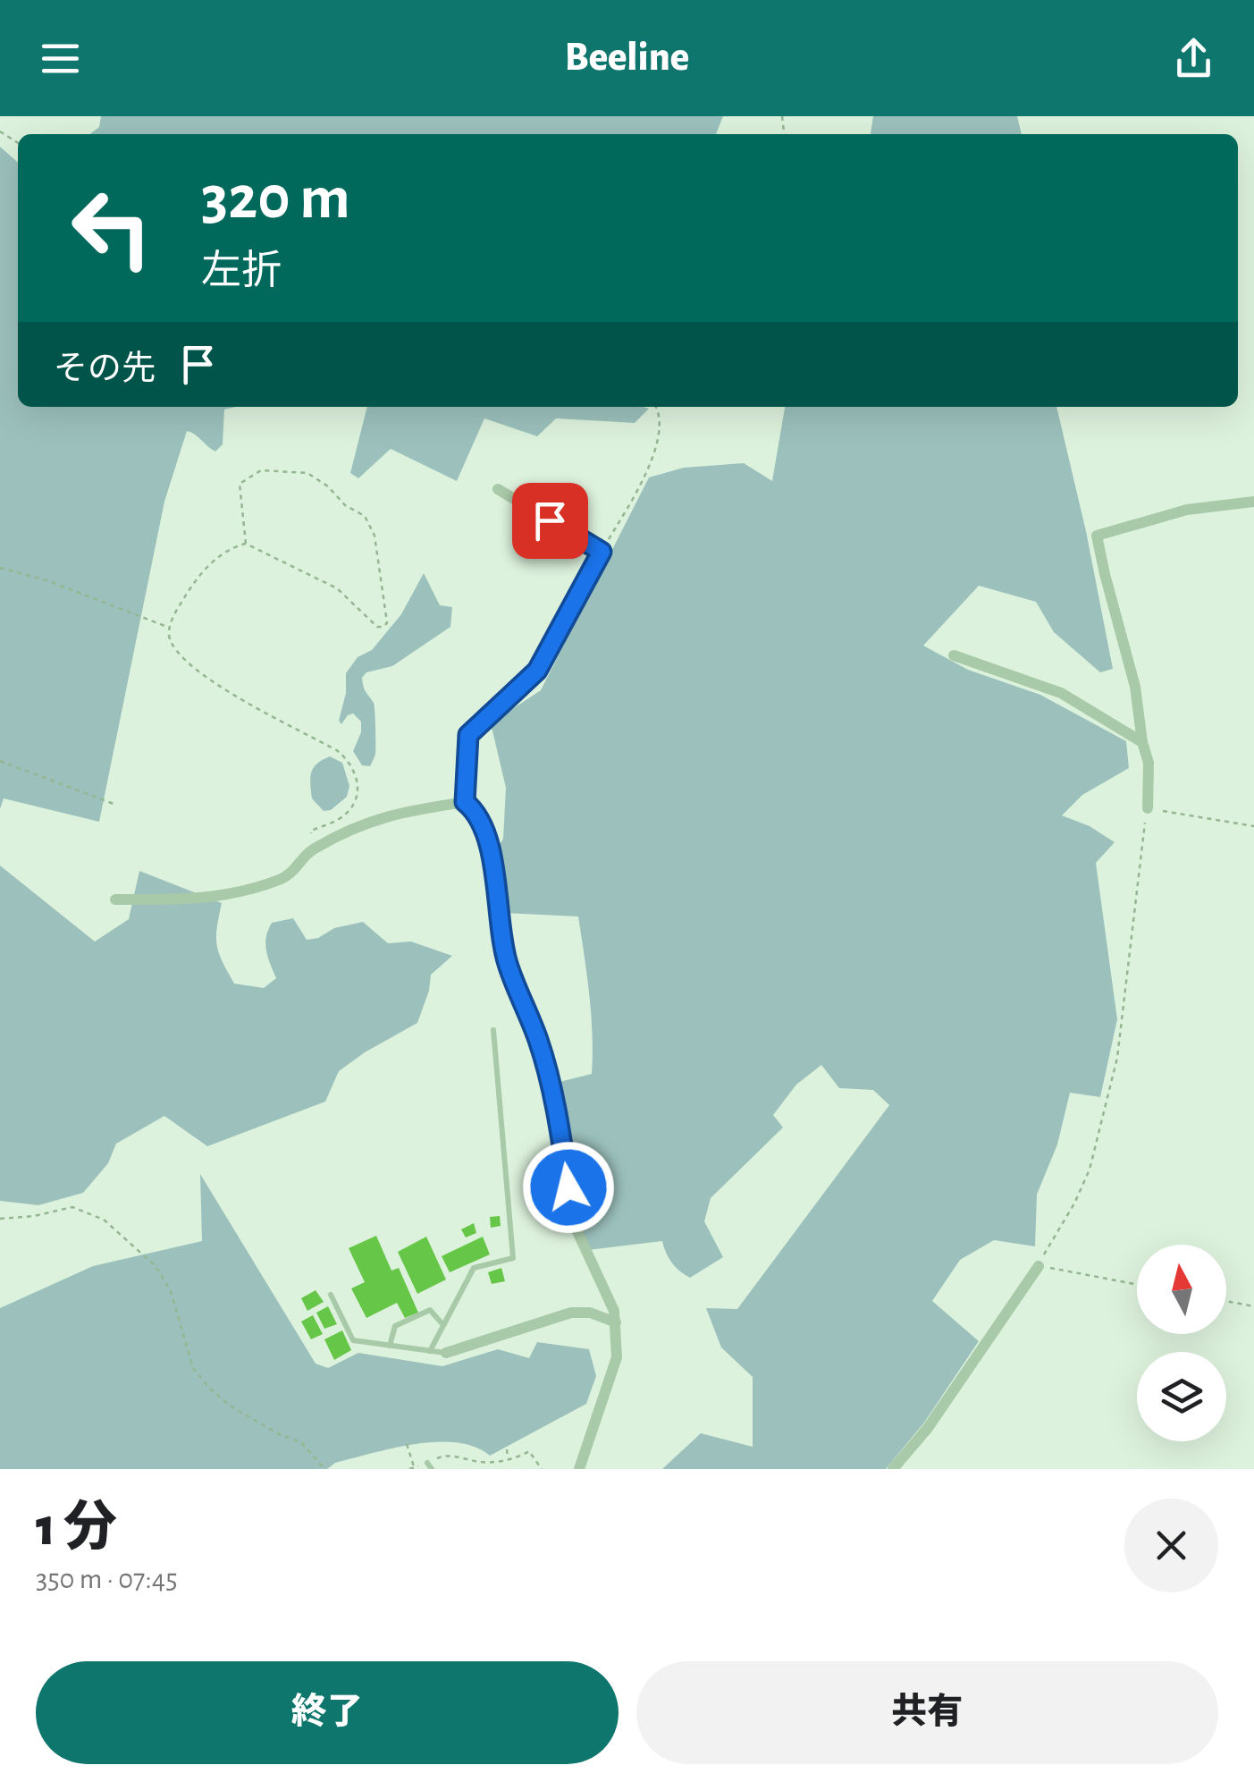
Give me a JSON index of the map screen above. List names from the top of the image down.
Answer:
{
  "north": "top",
  "page": {
    "header": "Beeline",
    "turn": ["320 m", "左折"],
    "then": "その先",
    "heading": ["1 分", "350 m · 07:45"],
    "buttons": ["終了", "共有"]
  }
}
